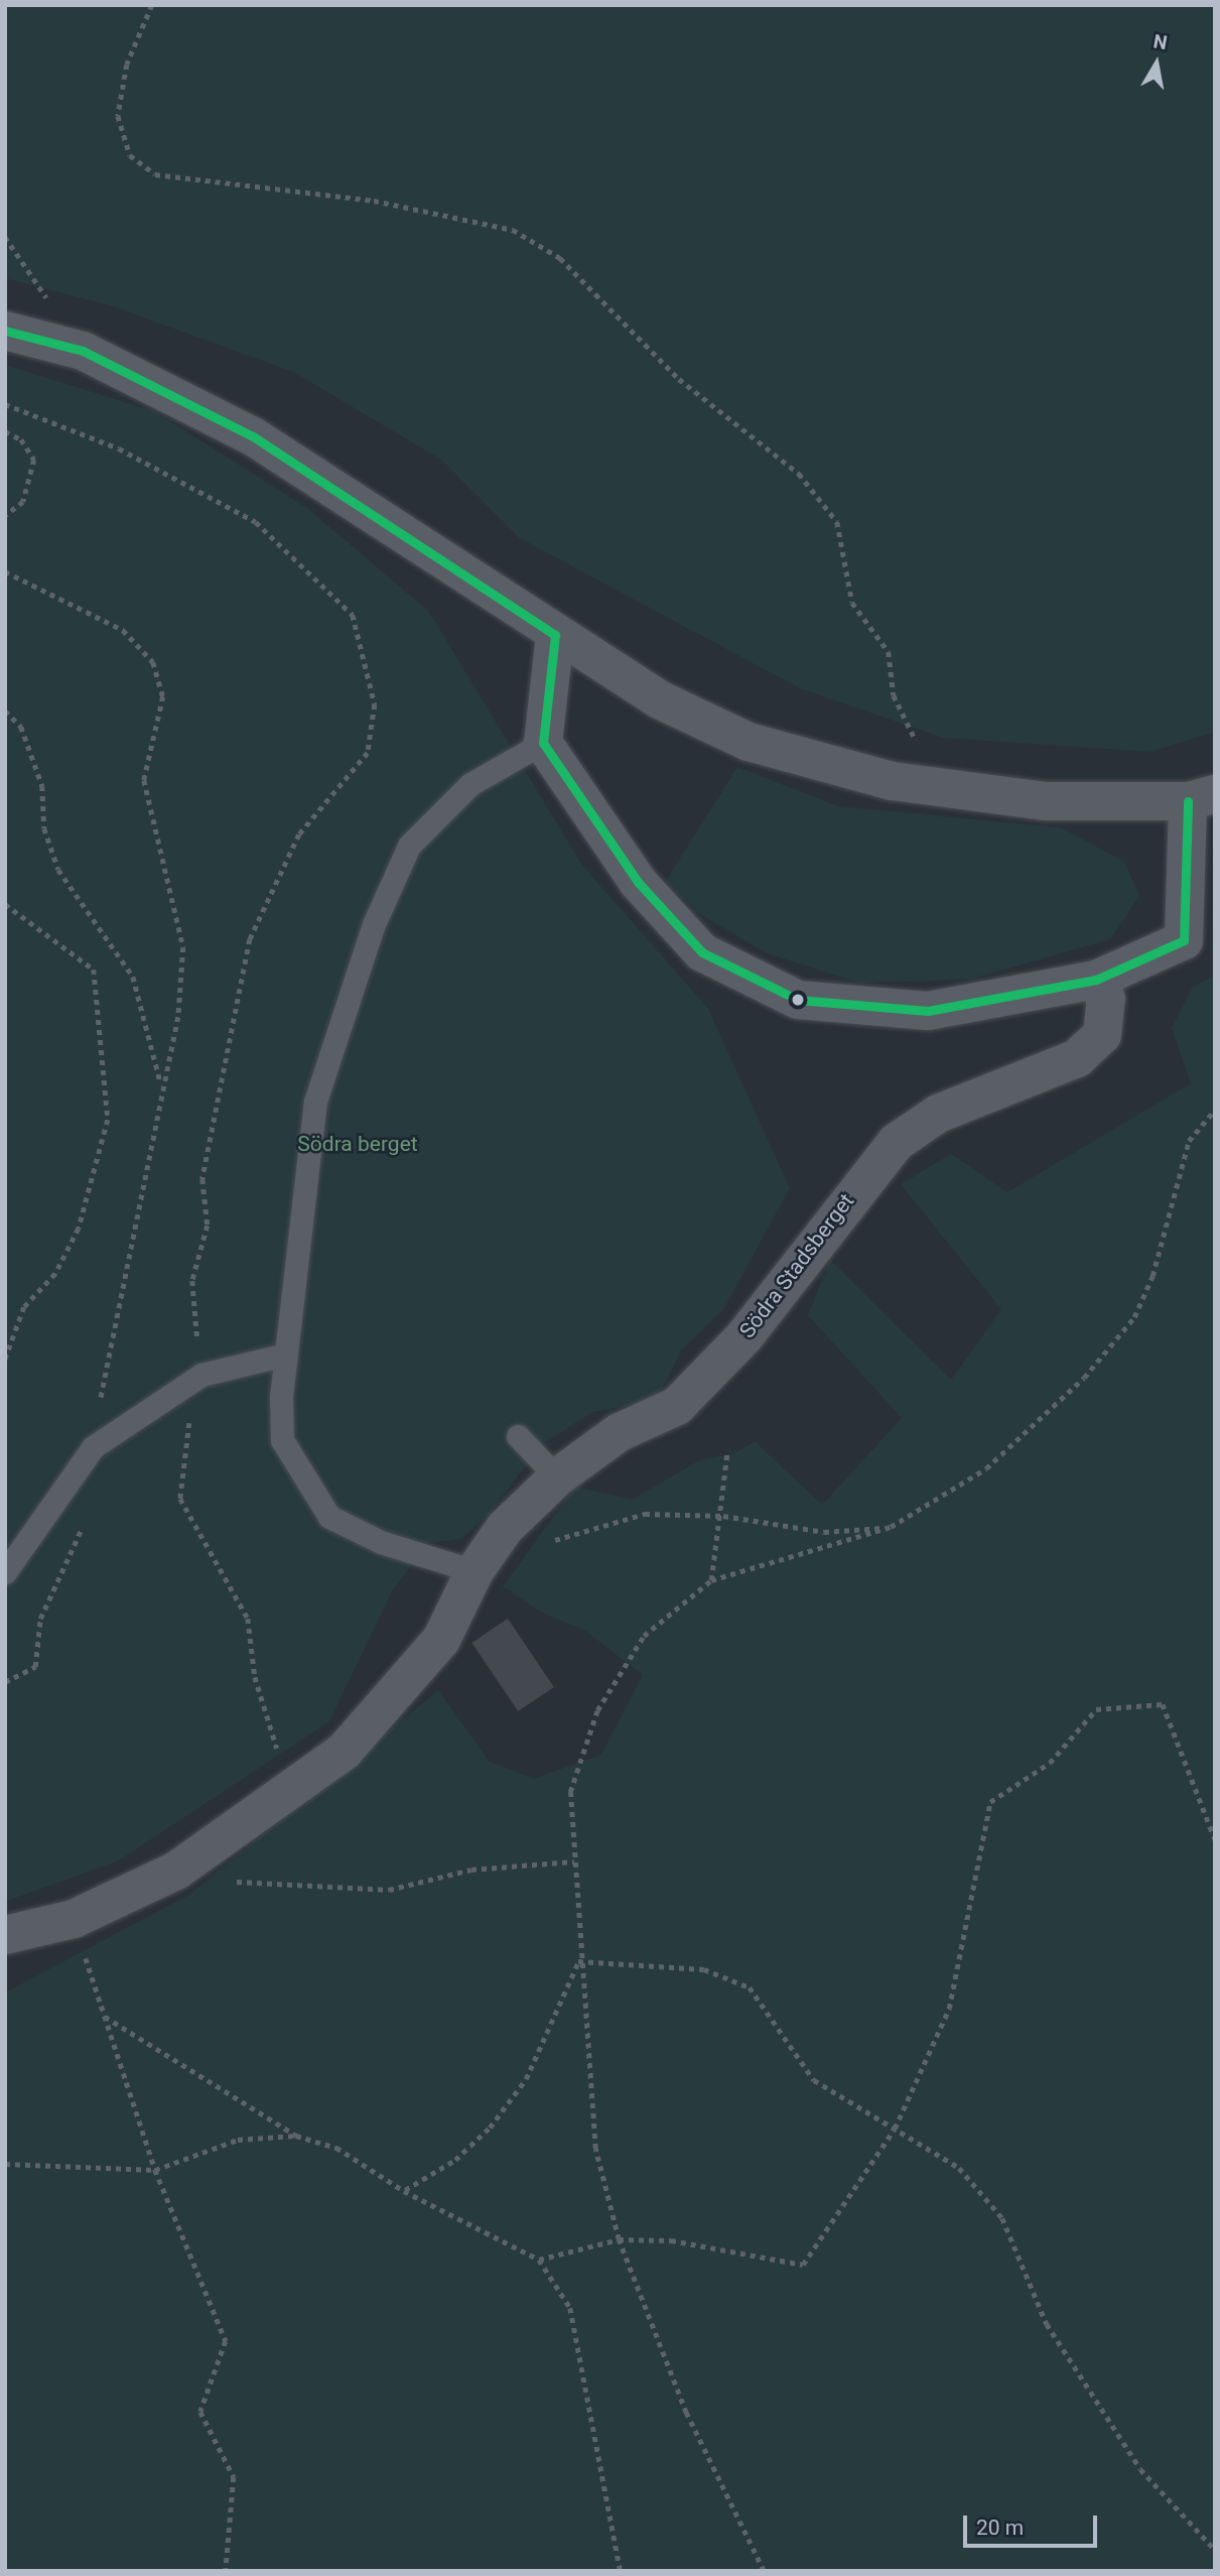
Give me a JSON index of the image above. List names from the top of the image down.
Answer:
{
  "streets": {
    "street": ["Södra Stadsberget"]
  },
  "parks": ["Södra berget"],
  "scale_bar": "20 m",
  "north": "top"
}
